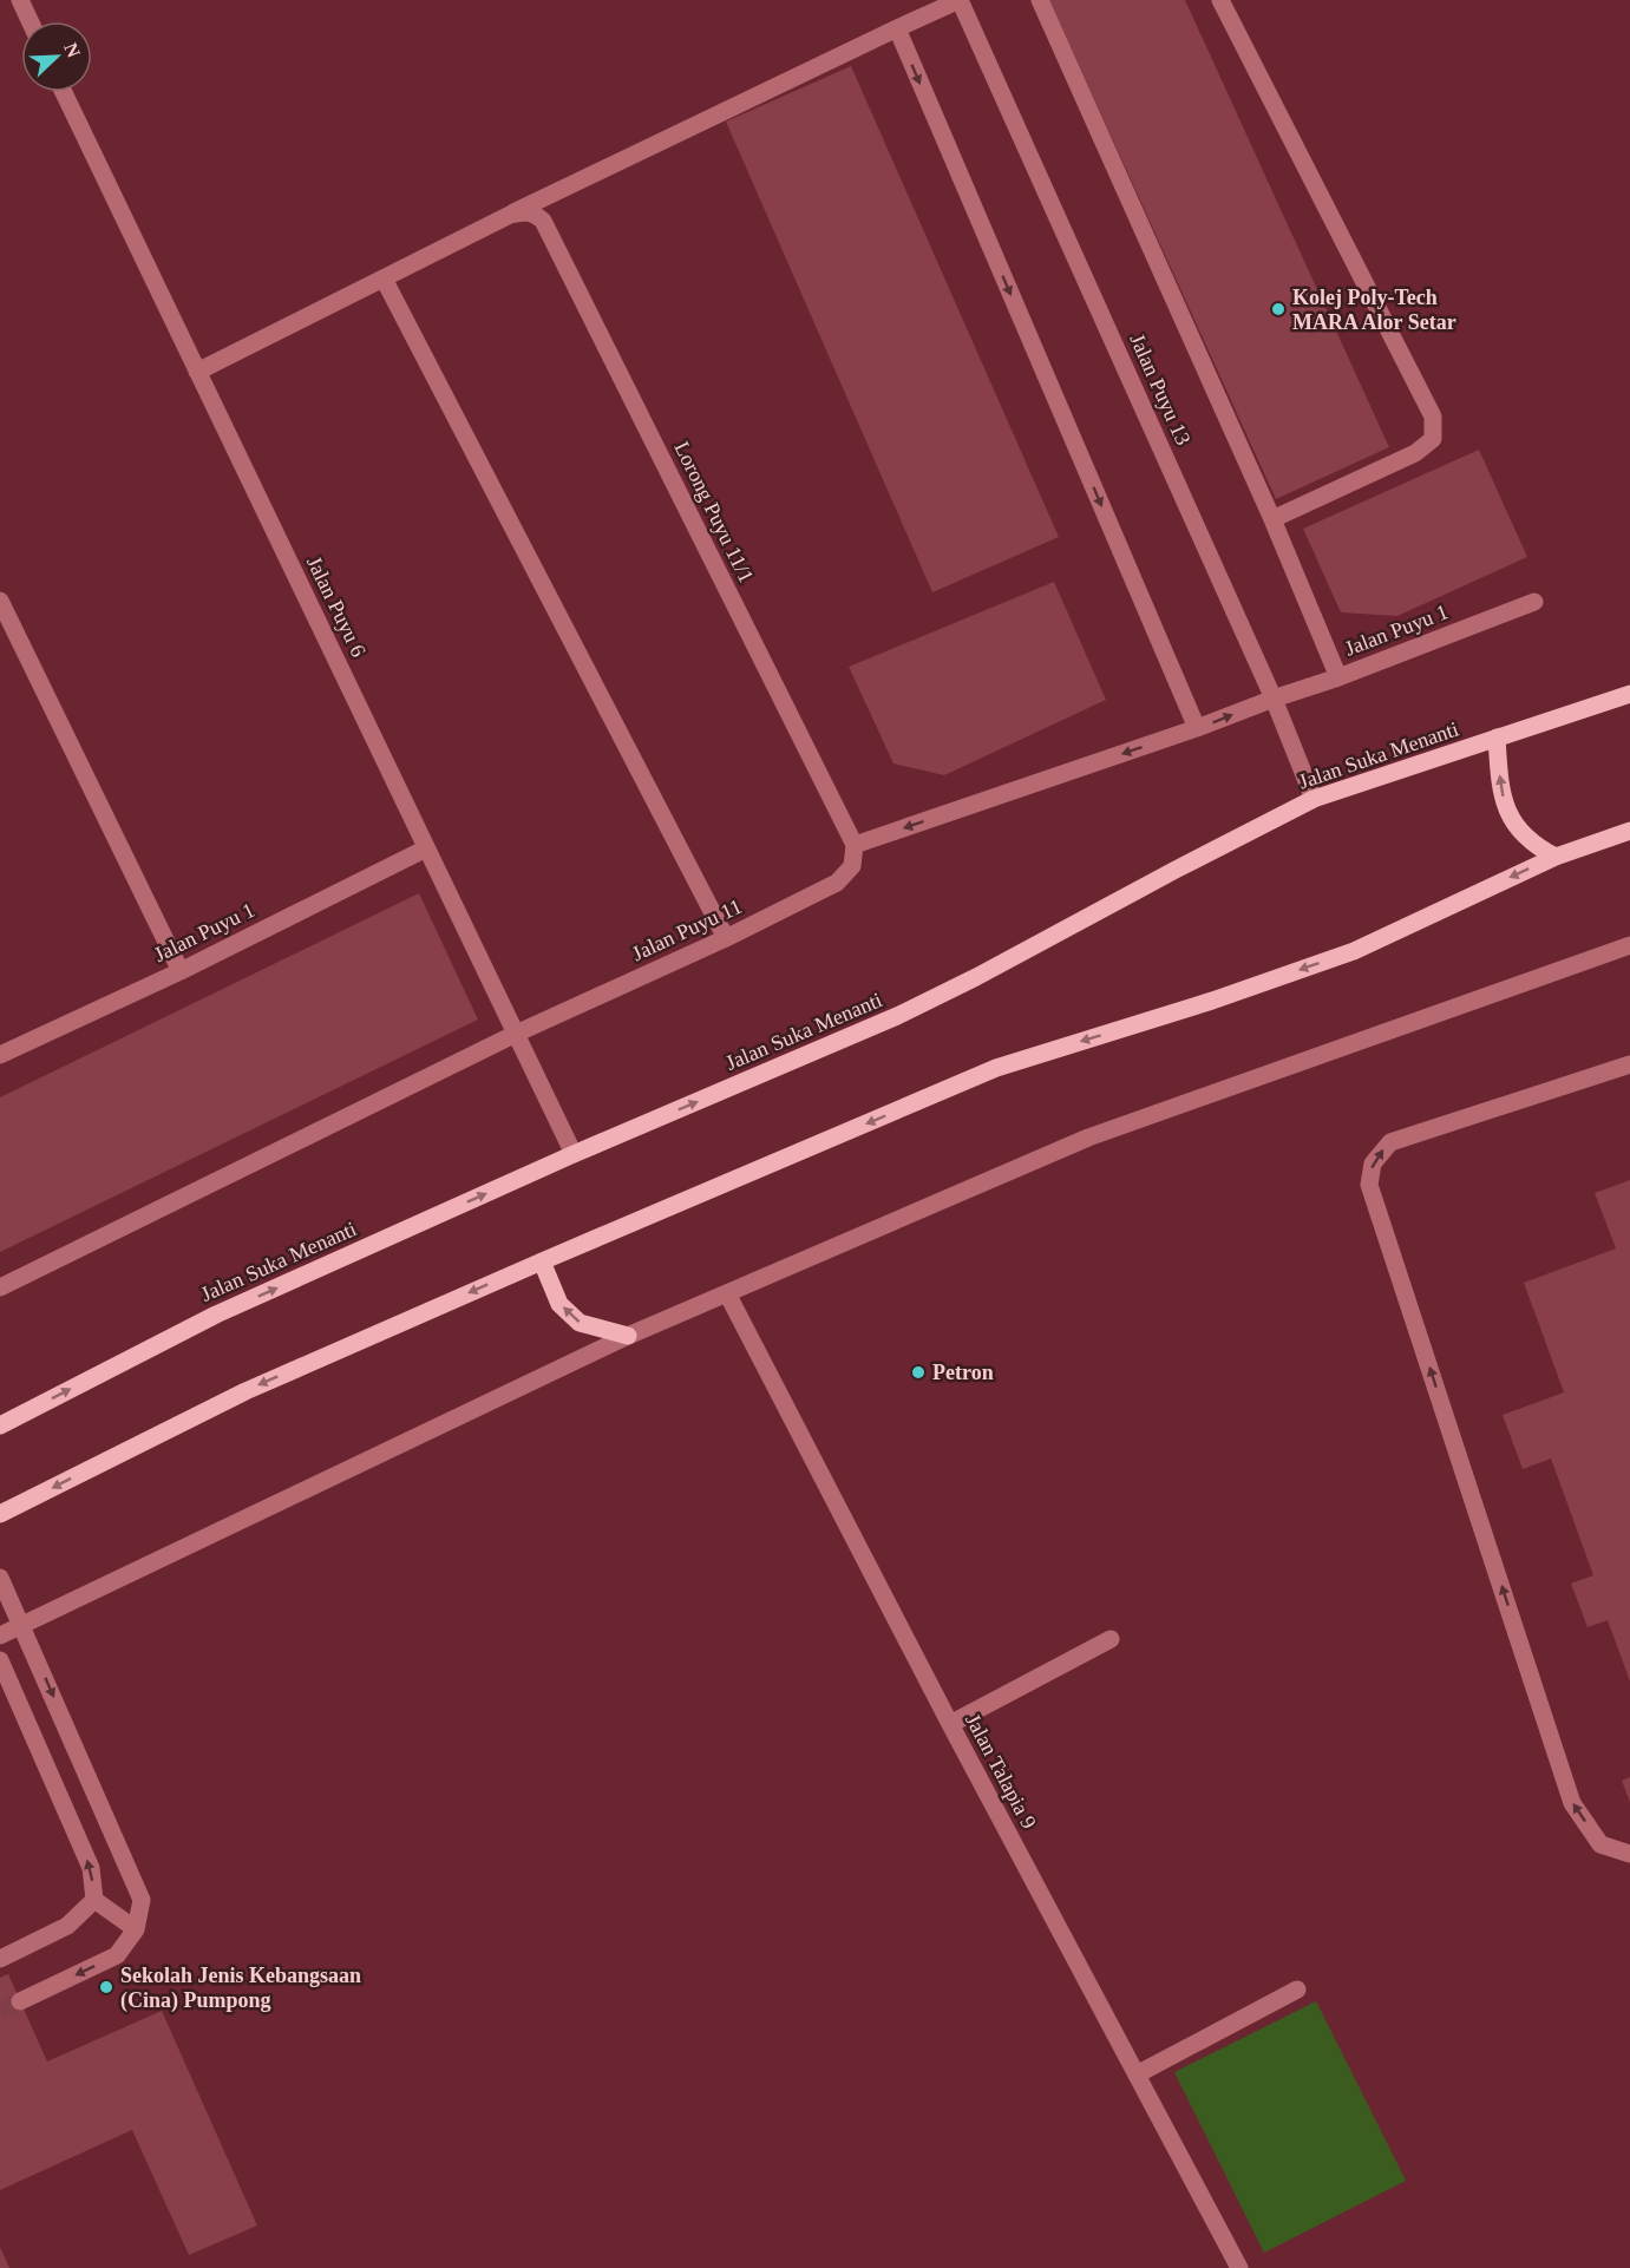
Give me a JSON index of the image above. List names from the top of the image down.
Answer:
{
  "streets": {
    "main road": ["Jalan Suka Menanti"],
    "street": [
      "Jalan Puyu 13",
      "Lorong Puyu 11/1",
      "Jalan Puyu 6",
      "Jalan Puyu 1",
      "Jalan Puyu 11",
      "Jalan Talapia 9"
    ]
  },
  "crossings": [
    ["Jalan Puyu 13", "Jalan Puyu 1"],
    ["Jalan Puyu 13", "Jalan Suka Menanti"],
    ["Lorong Puyu 11/1", "Jalan Puyu 1"],
    ["Lorong Puyu 11/1", "Jalan Puyu 11"],
    ["Jalan Puyu 6", "Jalan Puyu 1"],
    ["Jalan Puyu 6", "Jalan Suka Menanti"],
    ["Jalan Puyu 6", "Jalan Puyu 11"],
    ["Jalan Puyu 1", "Jalan Puyu 11"]
  ],
  "places": ["Kolej Poly-Tech MARA Alor Setar", "Petron", "Sekolah Jenis Kebangsaan (Cina) Pumpong"],
  "north": "top right"
}
